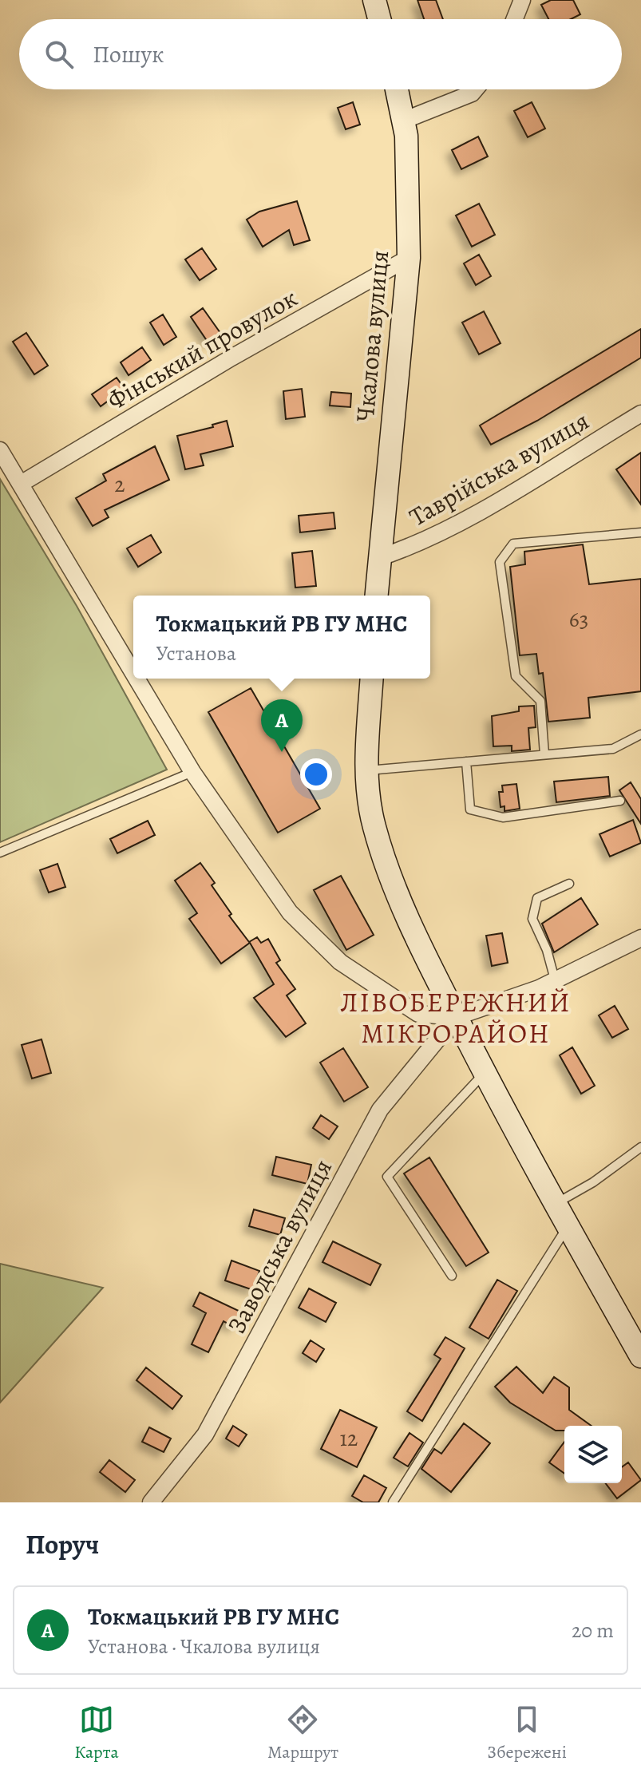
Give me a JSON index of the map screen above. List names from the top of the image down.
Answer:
{
  "streets": {
    "main road": ["Чкалова вулиця"],
    "street": ["Фінський провулок", "Таврійська вулиця", "Заводська вулиця"]
  },
  "crossings": [
    ["Чкалова вулиця", "Фінський провулок"],
    ["Чкалова вулиця", "Таврійська вулиця"]
  ],
  "districts": ["ЛІВОБЕРЕЖНИЙ МІКРОРАЙОН"],
  "house_numbers": ["2", "63", "12"],
  "page": {
    "search": "Пошук",
    "popup": ["Токмацький РВ ГУ МНС", "Установа"],
    "pins": "A",
    "heading": "Поруч",
    "list": [
      {
        "mark": "A",
        "name": "Токмацький РВ ГУ МНС",
        "note": "Установа · Чкалова вулиця",
        "value": "20 m"
      }
    ],
    "nav": ["Карта", "Маршрут", "Збережені"]
  }
}
